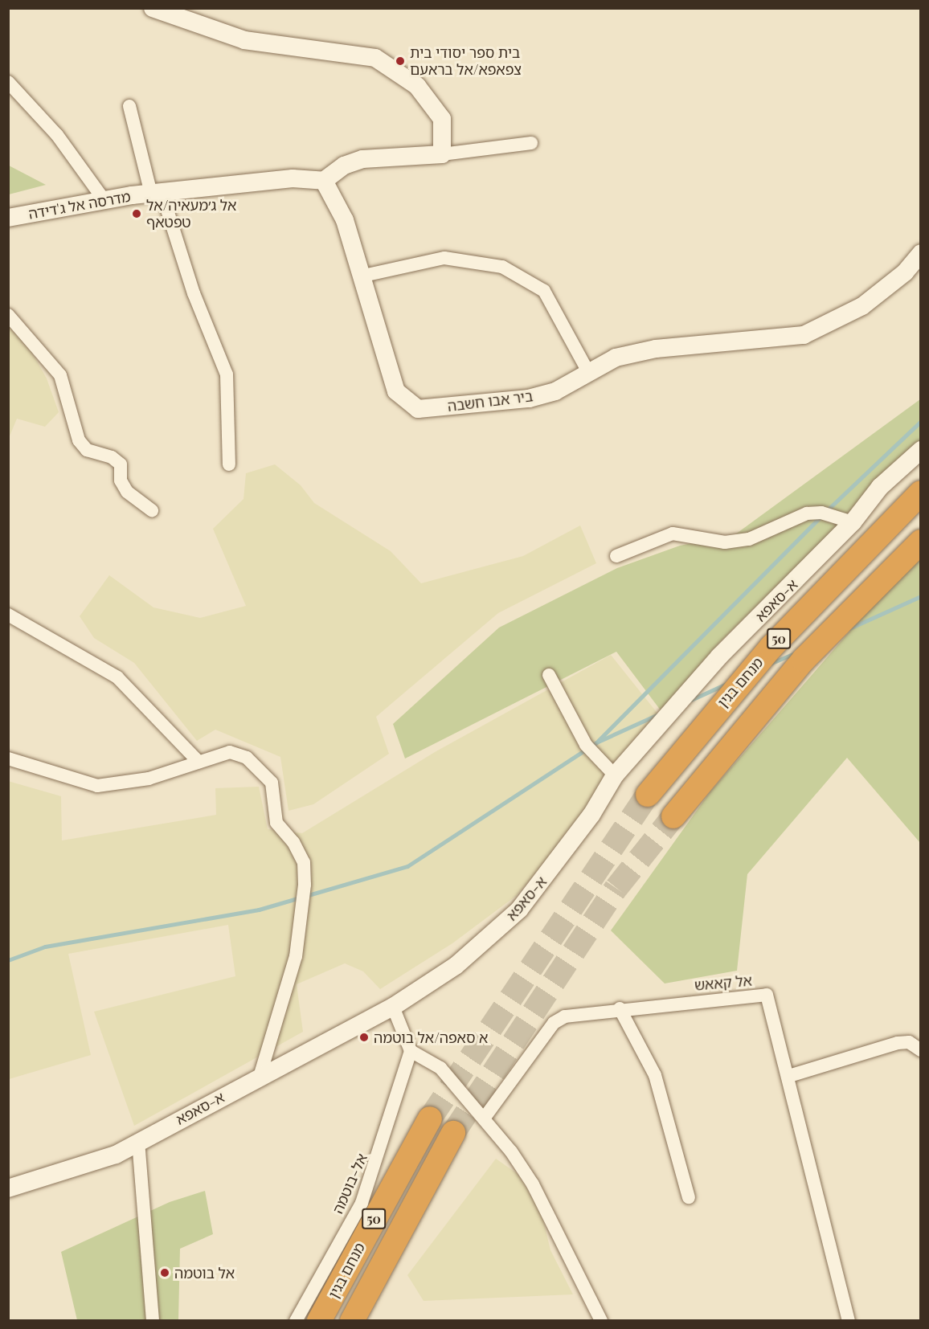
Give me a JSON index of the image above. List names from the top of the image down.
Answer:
{
  "streets": {
    "highway": ["50", "מנחם בגין"],
    "street": [
      "מדרסה אל ג'דידה",
      "ביר אבו חשבה",
      "א-סאפא",
      "אל קאאש",
      "אל-בוטמה"
    ]
  },
  "crossings": [
    ["מדרסה אל ג'דידה", "ביר אבו חשבה"]
  ],
  "places": [
    "בית ספר יסודי בית צפאפא/אל בראעם",
    "אל ג׳מעאיה/אל טפטאף",
    "א סאפה/אל בוטמה",
    "אל בוטמה"
  ]
}
